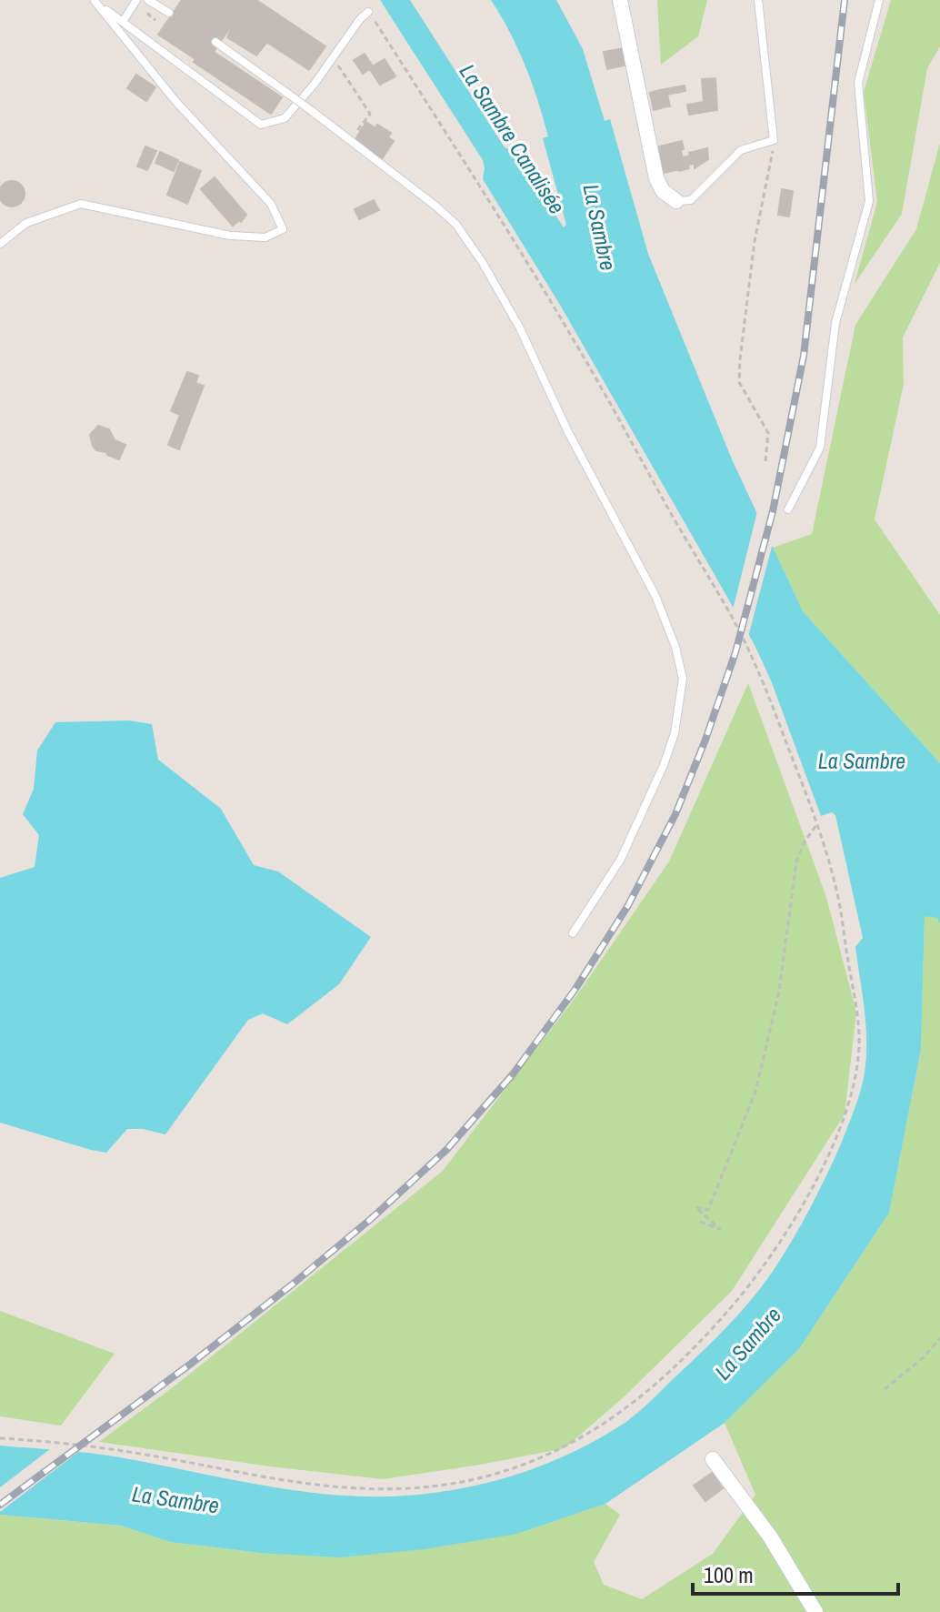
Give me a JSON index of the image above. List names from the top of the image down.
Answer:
{
  "water": ["La Sambre Canalisée", "La Sambre"],
  "scale_bar": "100 m"
}
